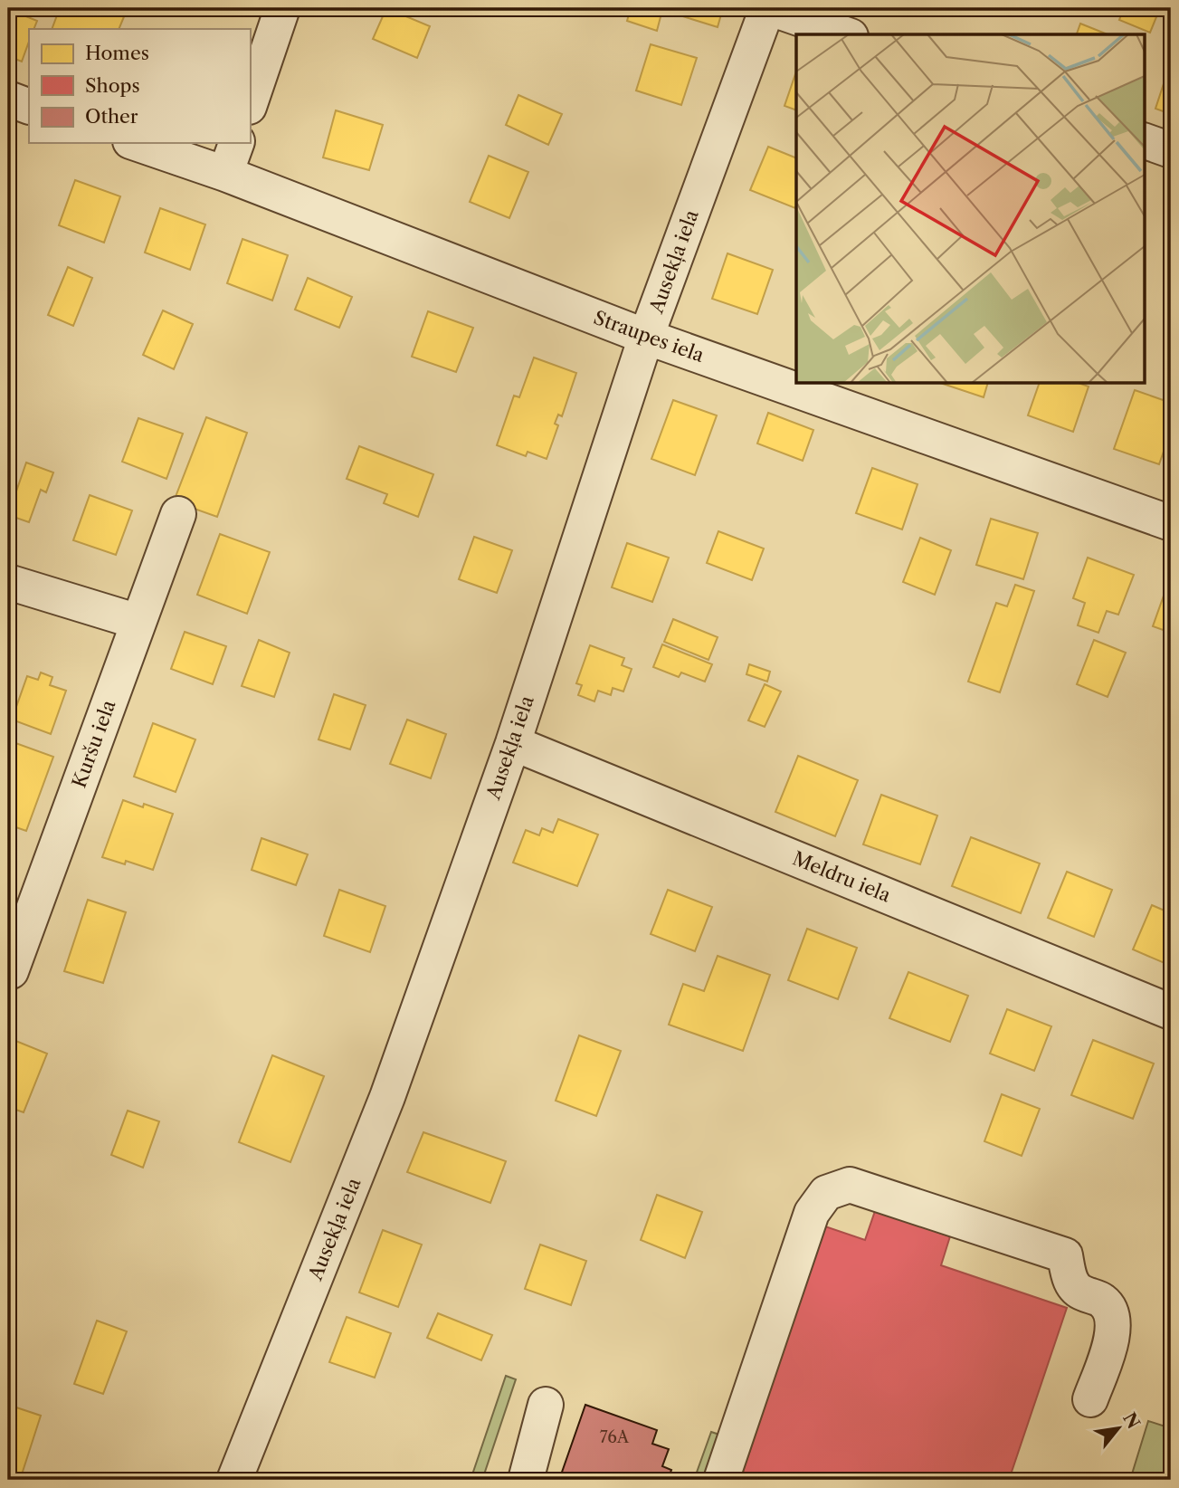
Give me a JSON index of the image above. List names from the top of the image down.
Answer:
{
  "streets": {
    "street": [
      "Ausekļa iela",
      "Straupes iela",
      "Kuršu iela",
      "Meldru iela"
    ]
  },
  "crossings": [
    ["Ausekļa iela", "Straupes iela"],
    ["Ausekļa iela", "Meldru iela"]
  ],
  "house_numbers": ["76A"],
  "legend": ["Homes", "Shops", "Other"],
  "north": "top right"
}
